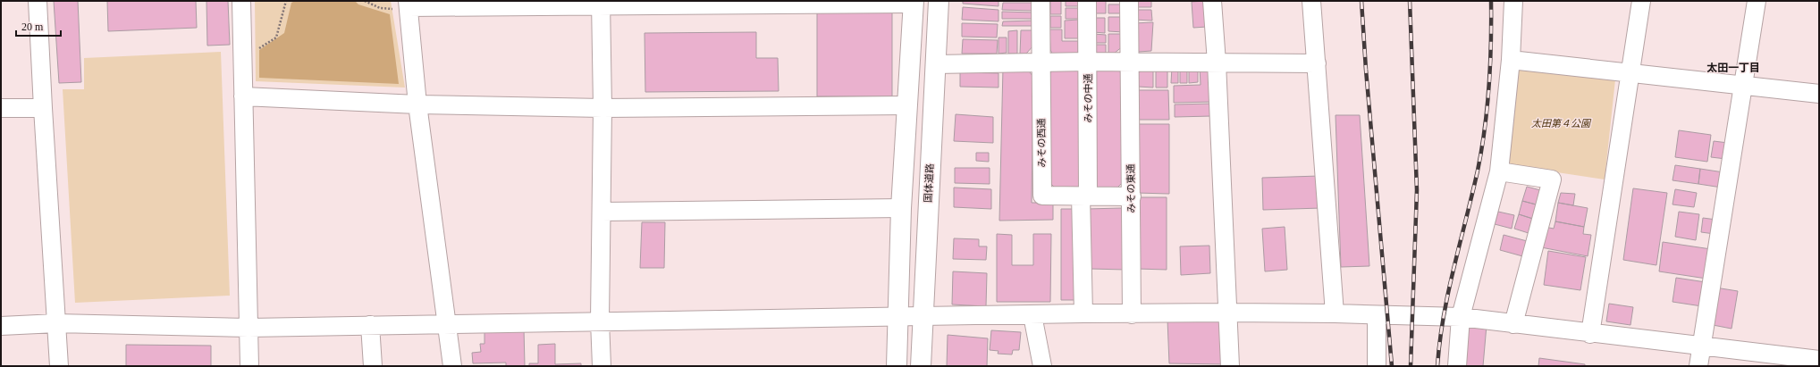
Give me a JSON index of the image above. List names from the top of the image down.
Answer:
{
  "streets": {
    "street": [
      "みその中通",
      "みその西通",
      "国体道路",
      "みその東通"
    ]
  },
  "crossings": [
    ["みその中通", "みその西通"],
    ["みその西通", "みその東通"]
  ],
  "districts": ["太田一丁目"],
  "parks": ["太田第４公園"],
  "scale_bar": "20 m"
}
